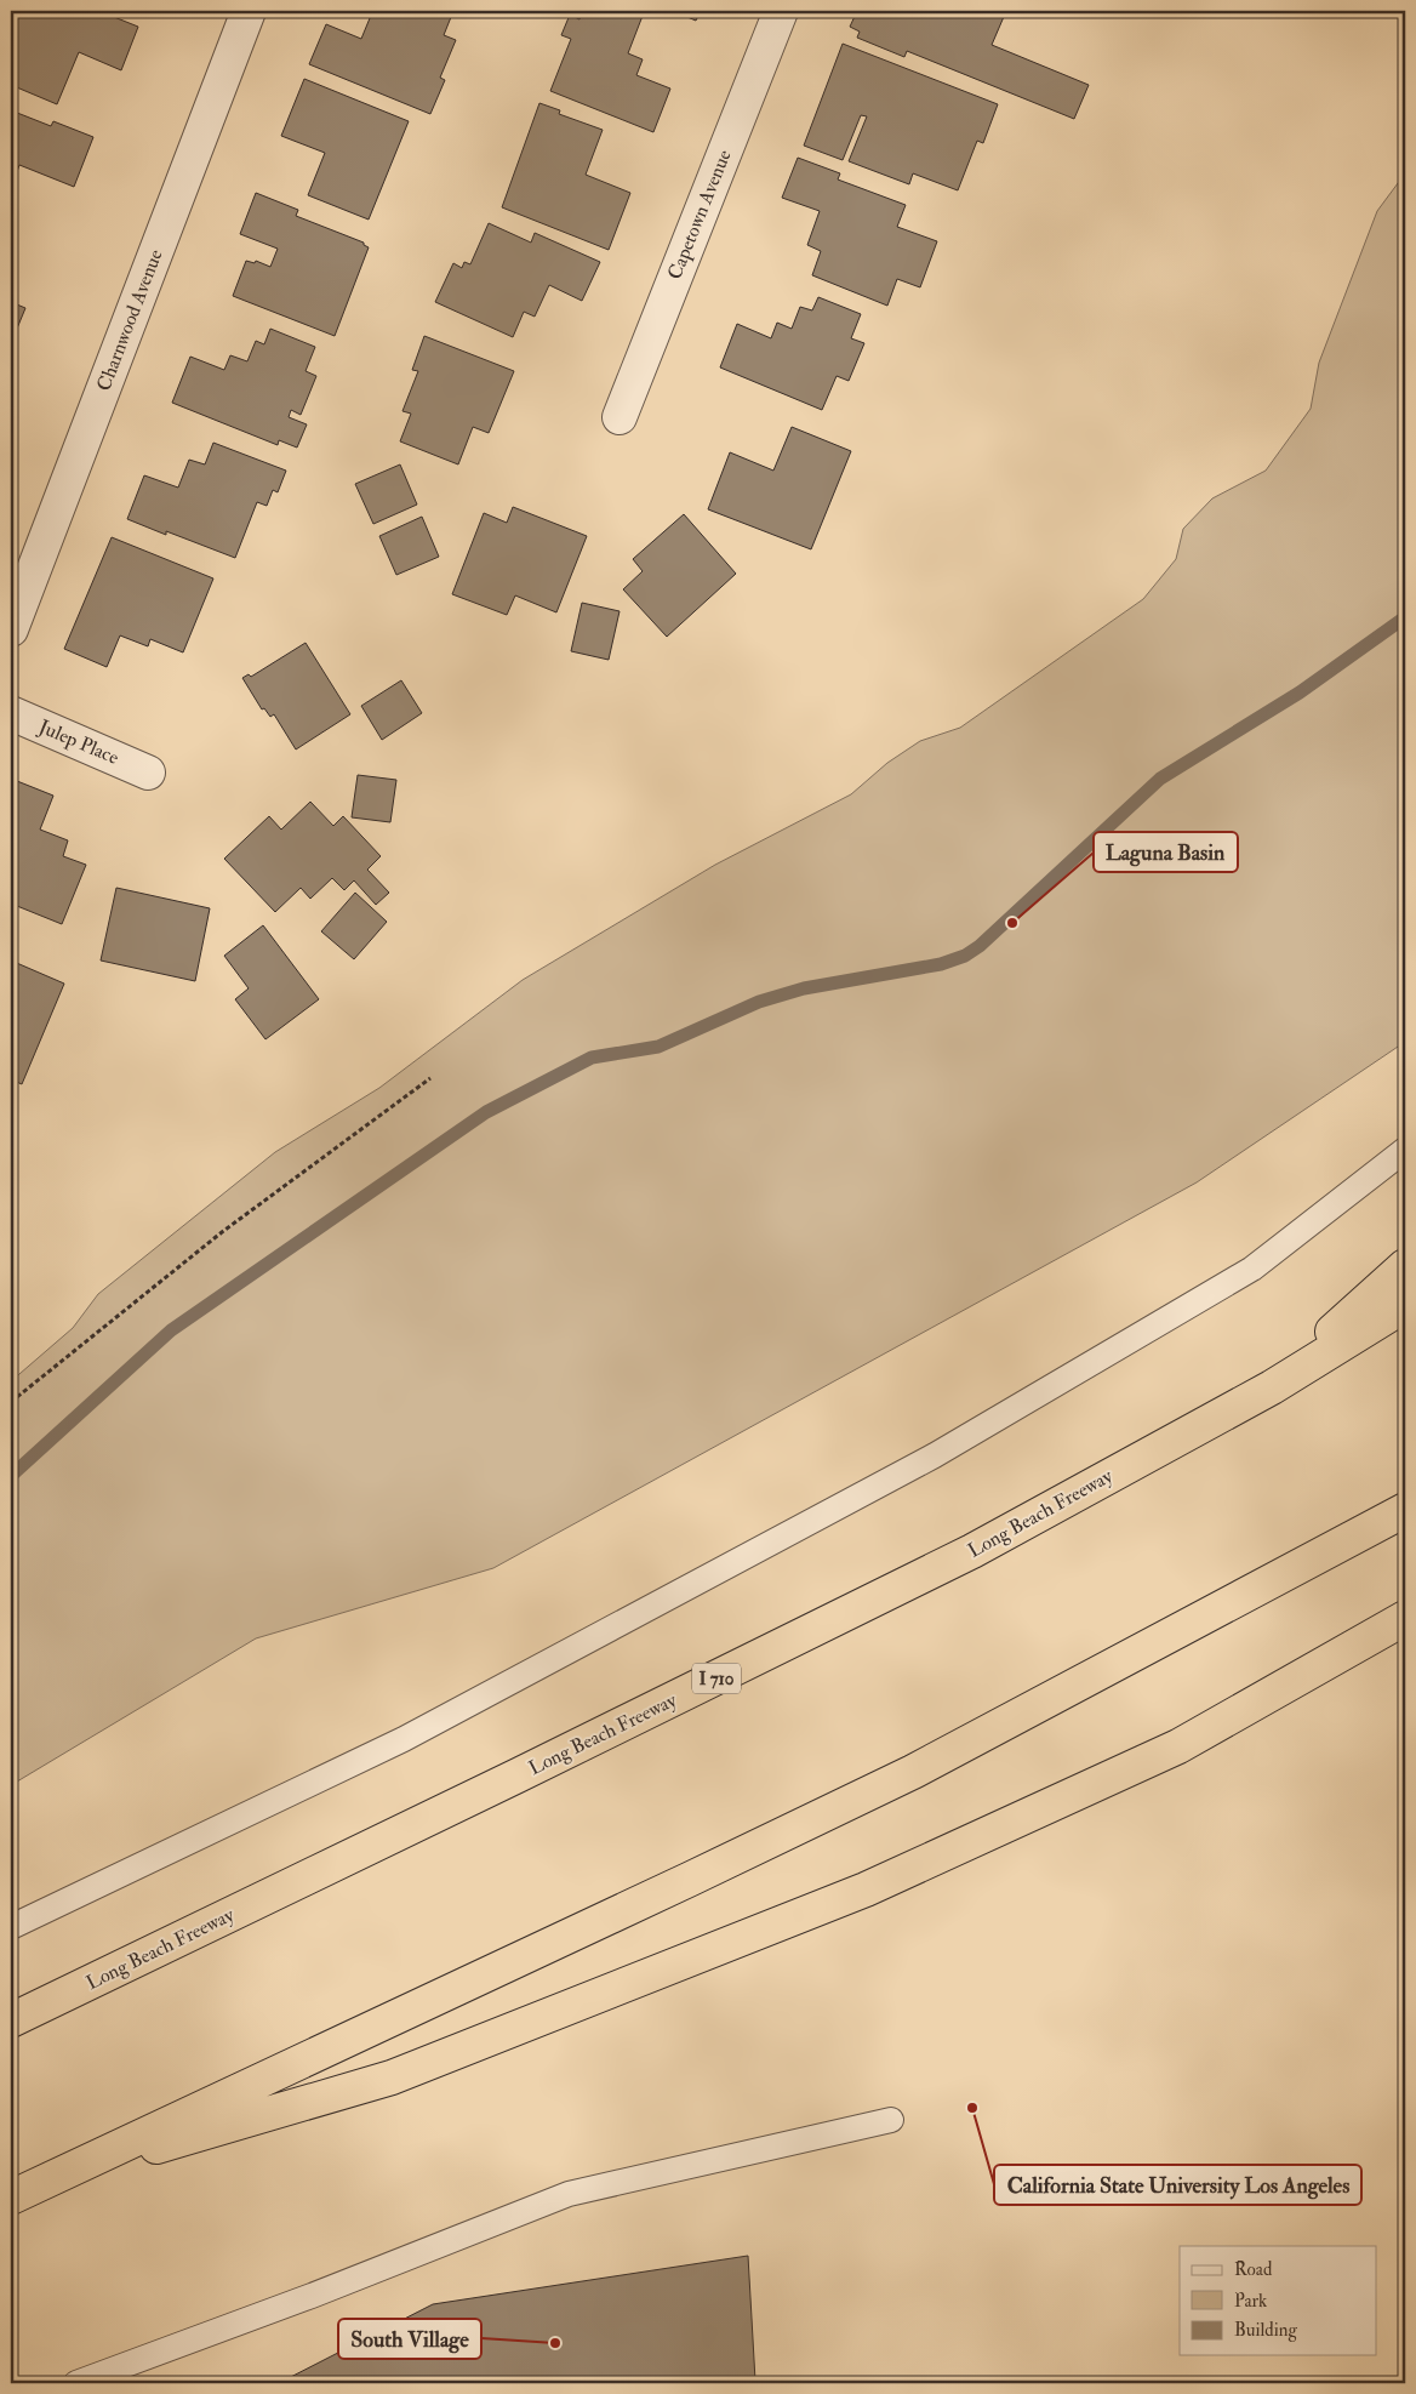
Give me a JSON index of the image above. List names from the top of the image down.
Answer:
{
  "streets": {
    "highway": ["Long Beach Freeway", "I 710"],
    "street": ["Capetown Avenue", "Charnwood Avenue", "Julep Place"]
  },
  "places": ["Laguna Basin", "California State University Los Angeles", "South Village"],
  "legend": ["Road", "Park", "Building"]
}
